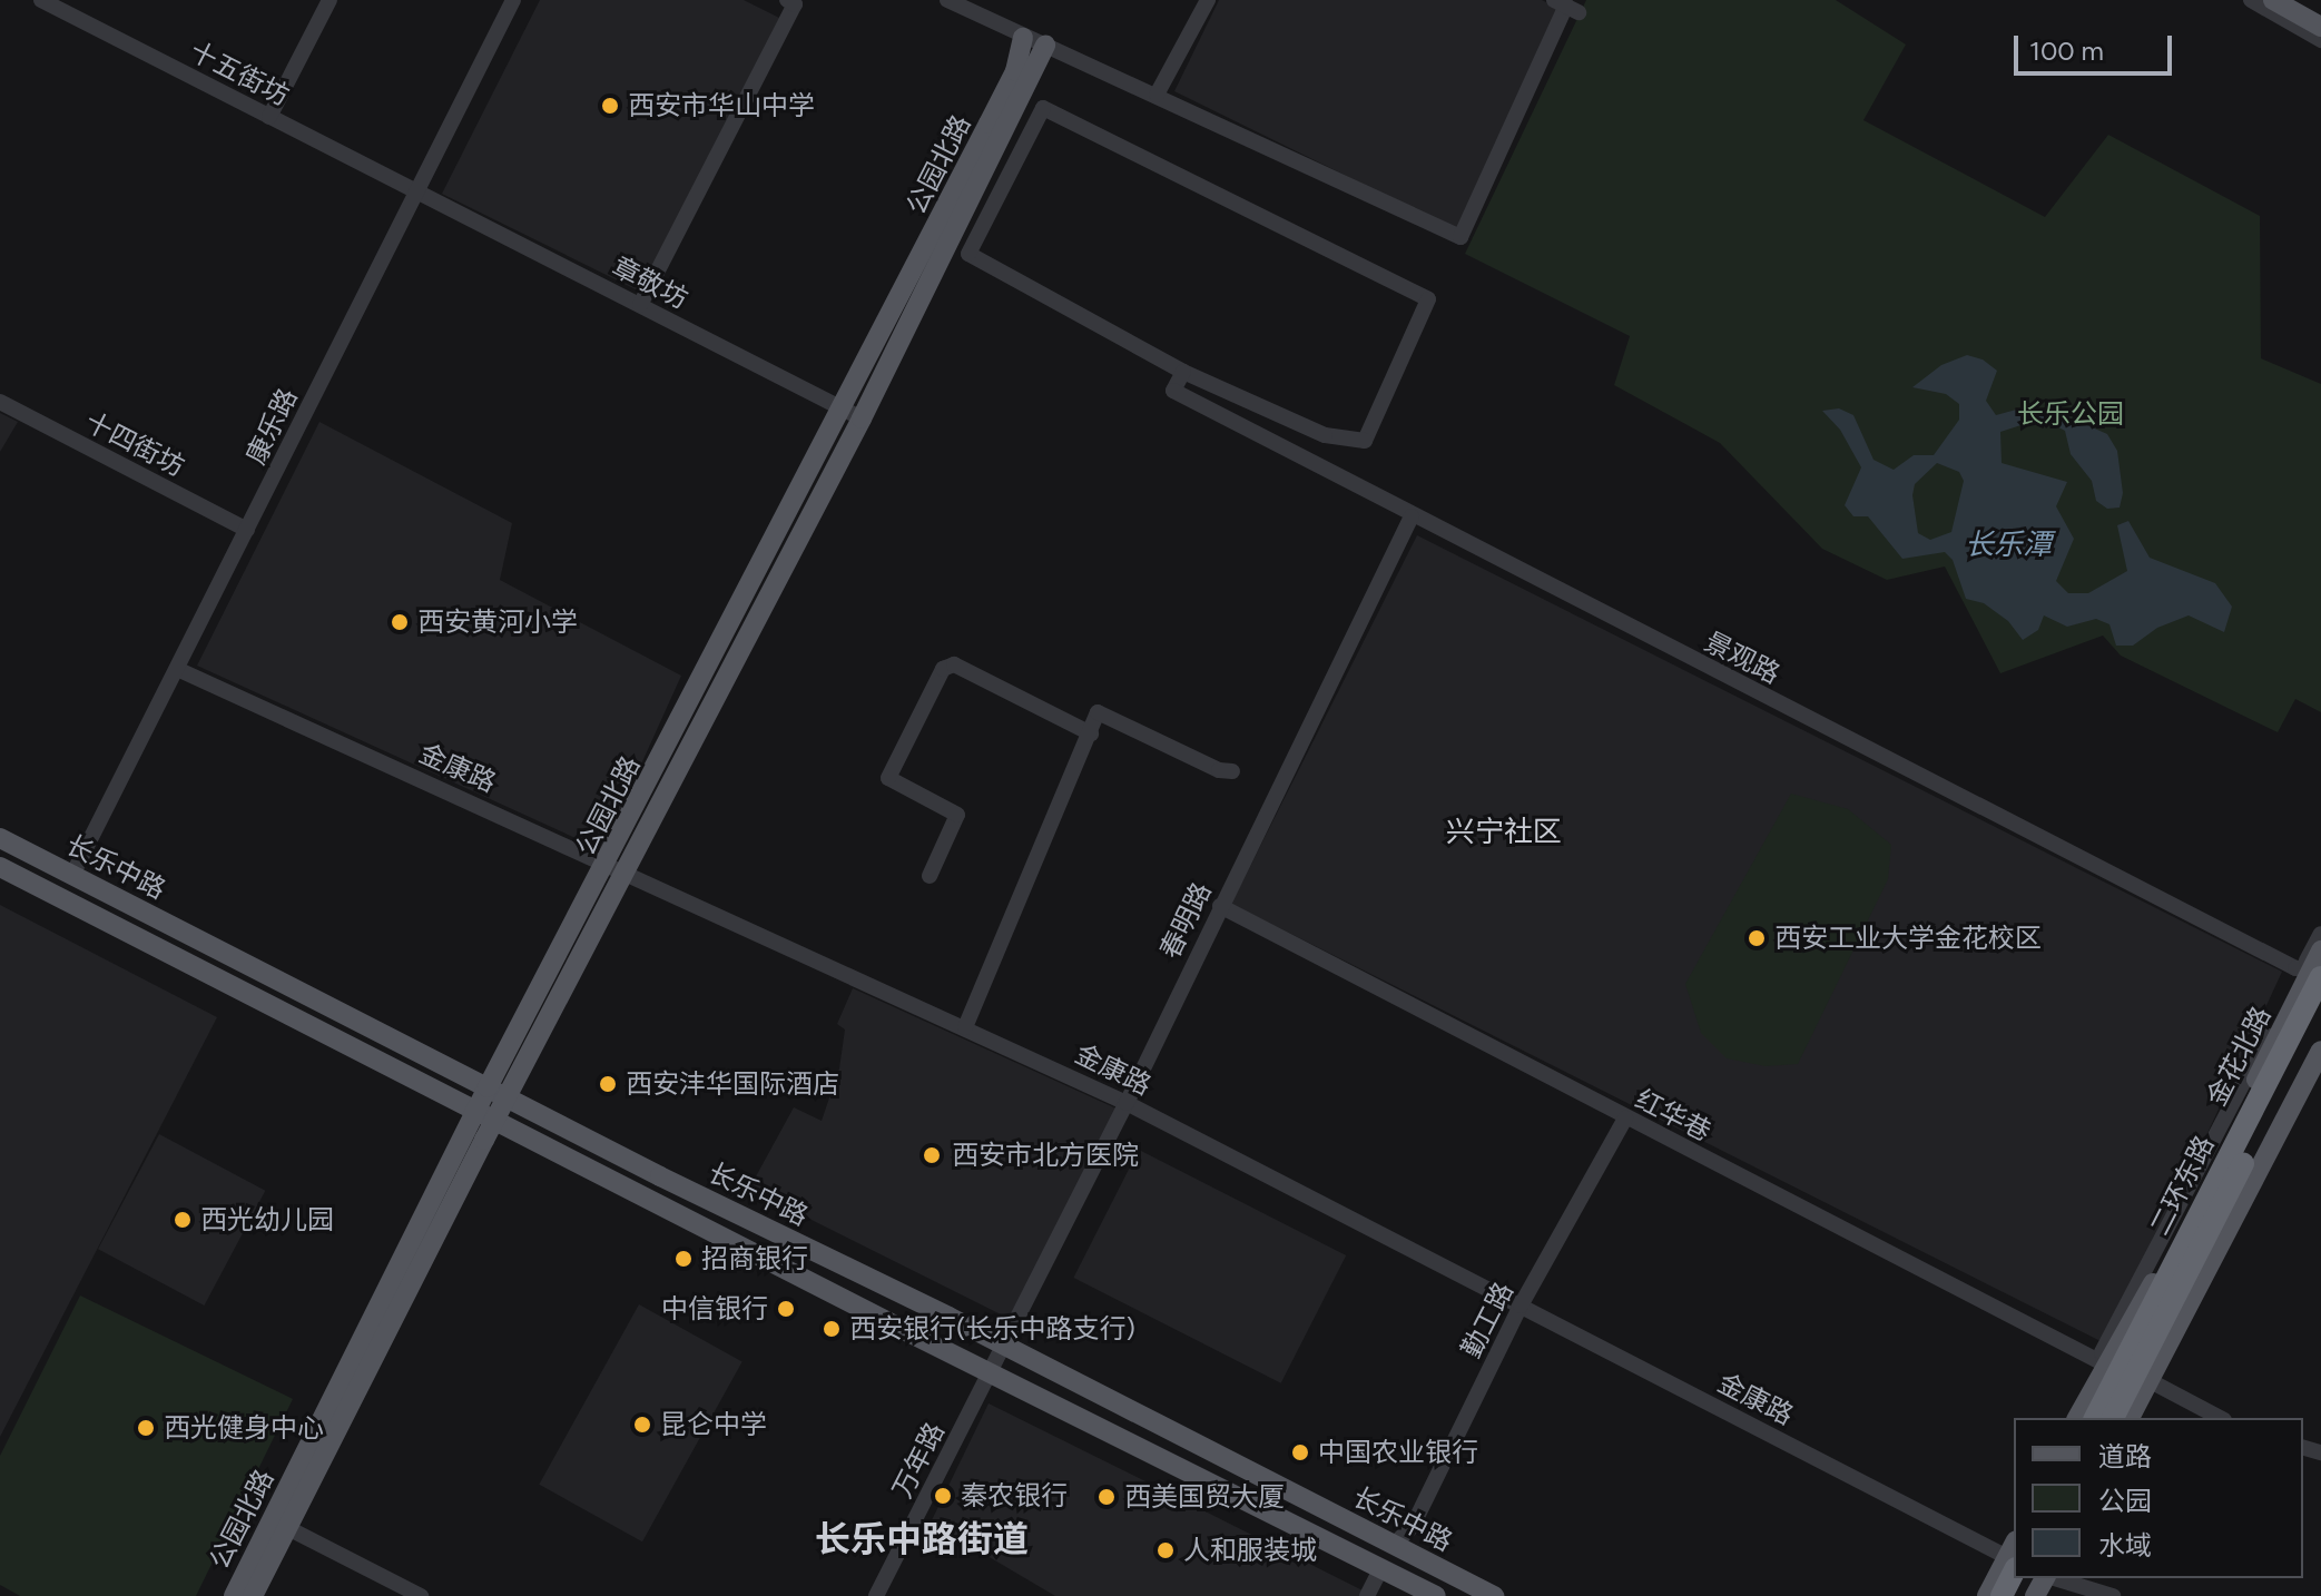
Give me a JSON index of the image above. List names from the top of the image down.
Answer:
{
  "streets": {
    "highway": ["二环东路"],
    "main road": ["公园北路", "长乐中路", "金花北路"],
    "street": [
      "十五街坊",
      "章敬坊",
      "康乐路",
      "十四街坊",
      "景观路",
      "金康路",
      "春明路",
      "红华巷",
      "勤工路",
      "万年路"
    ]
  },
  "crossings": [
    ["十五街坊", "章敬坊"],
    ["十五街坊", "康乐路"],
    ["公园北路", "章敬坊"],
    ["公园北路", "金康路"],
    ["公园北路", "长乐中路"],
    ["章敬坊", "康乐路"],
    ["康乐路", "十四街坊"],
    ["康乐路", "金康路"],
    ["康乐路", "长乐中路"],
    ["景观路", "春明路"],
    ["景观路", "金花北路"],
    ["景观路", "二环东路"],
    ["金康路", "春明路"],
    ["金康路", "勤工路"],
    ["长乐中路", "春明路"],
    ["长乐中路", "勤工路"],
    ["长乐中路", "万年路"],
    ["春明路", "红华巷"],
    ["春明路", "万年路"],
    ["金花北路", "红华巷"],
    ["金花北路", "二环东路"],
    ["红华巷", "勤工路"]
  ],
  "districts": ["兴宁社区", "长乐中路街道"],
  "water": ["长乐潭"],
  "parks": ["长乐公园"],
  "places": [
    "西安市华山中学",
    "西安黄河小学",
    "西安工业大学金花校区",
    "西安沣华国际酒店",
    "西安市北方医院",
    "西光幼儿园",
    "招商银行",
    "中信银行",
    "西安银行(长乐中路支行)",
    "昆仑中学",
    "西光健身中心",
    "中国农业银行",
    "秦农银行",
    "西美国贸大厦",
    "人和服装城"
  ],
  "legend": ["道路", "公园", "水域"],
  "scale_bar": "100 m"
}
